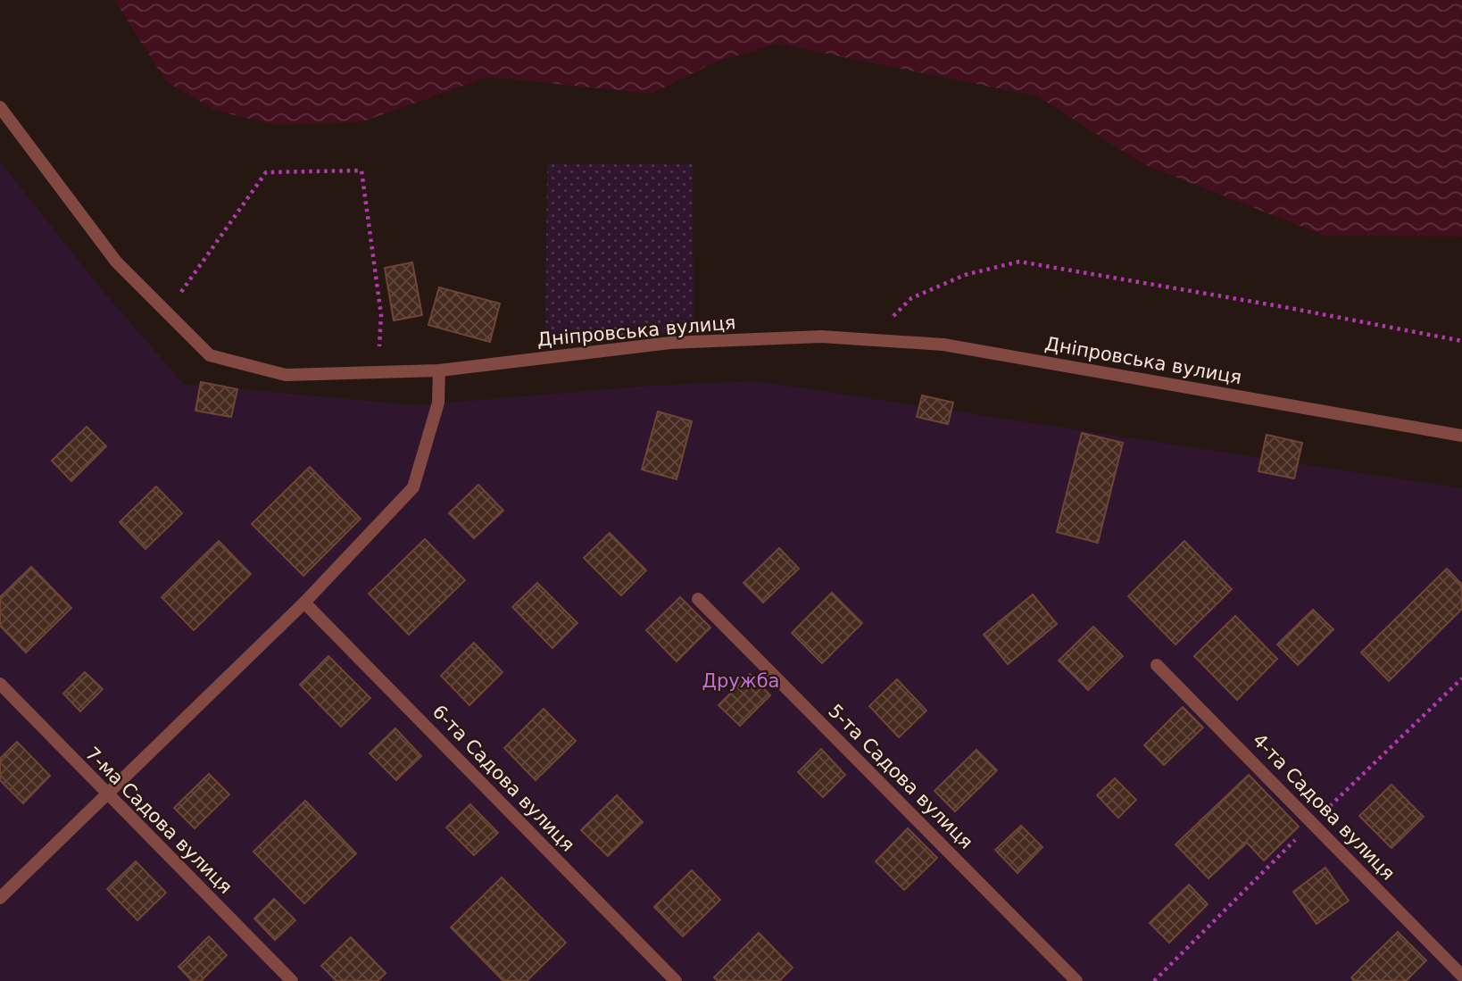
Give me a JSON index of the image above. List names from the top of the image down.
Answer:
{
  "streets": {
    "street": [
      "Дніпровська вулиця",
      "5-та Садова вулиця",
      "6-та Садова вулиця",
      "4-та Садова вулиця",
      "7-ма Садова вулиця"
    ]
  },
  "parks": ["Дружба"]
}
